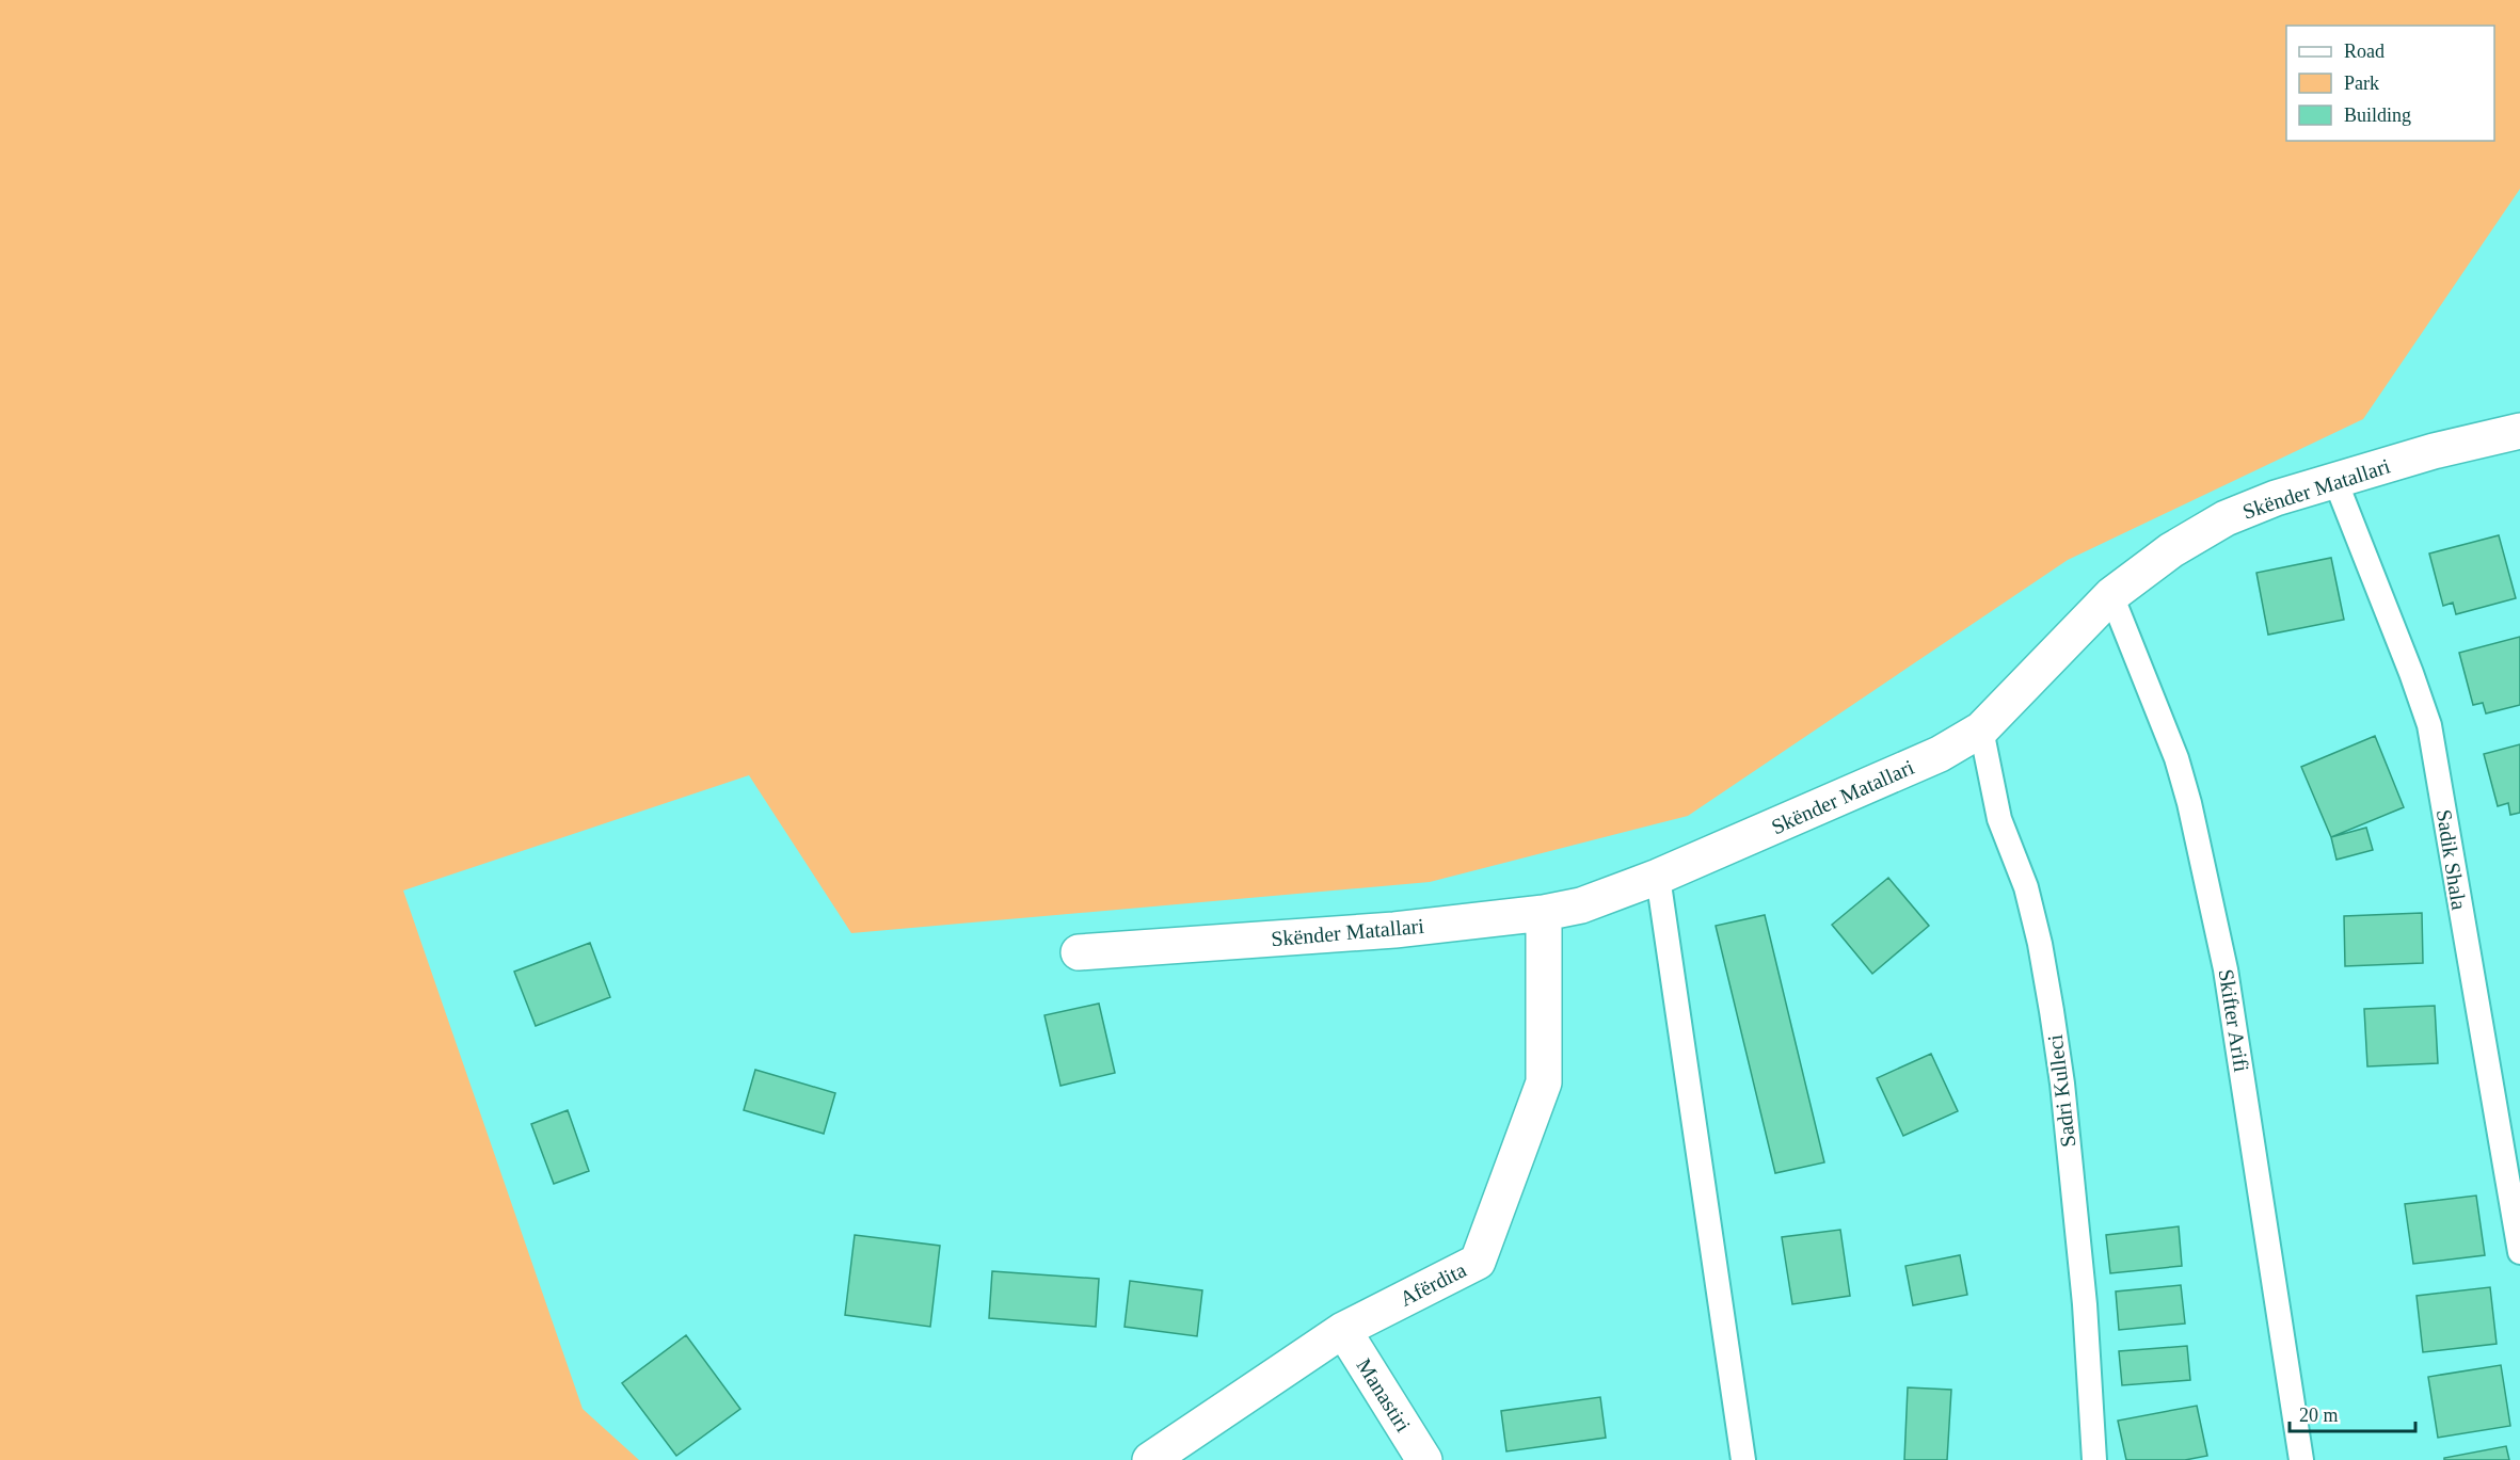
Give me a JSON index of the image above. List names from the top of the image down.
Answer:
{
  "streets": {
    "street": ["Skënder Matallari", "Afërdita", "Manastiri"],
    "lane": ["Sadik Shala", "Skifter Arifi", "Sadri Kulleci"]
  },
  "crossings": [
    ["Skënder Matallari", "Sadik Shala"],
    ["Skënder Matallari", "Skifter Arifi"],
    ["Skënder Matallari", "Sadri Kulleci"],
    ["Skënder Matallari", "Afërdita"],
    ["Afërdita", "Manastiri"]
  ],
  "legend": ["Road", "Park", "Building"],
  "scale_bar": "20 m"
}
